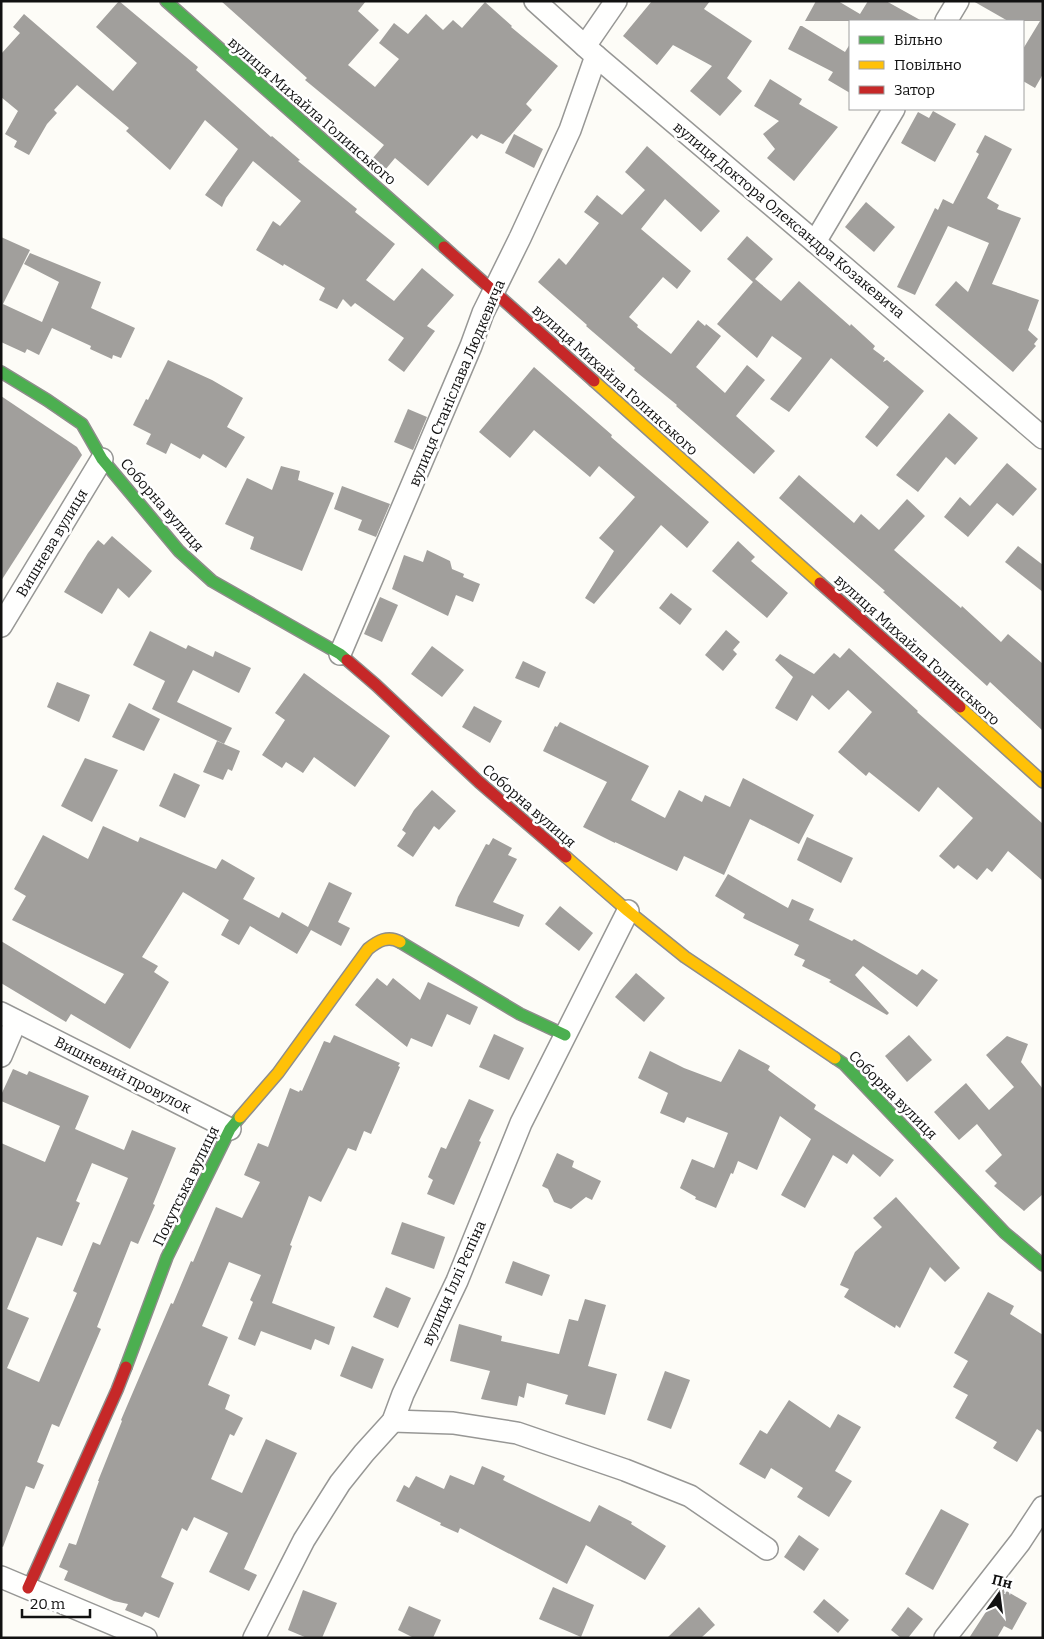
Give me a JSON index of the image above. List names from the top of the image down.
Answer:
{
  "streets": {
    "street": [
      "вулиця Михайла Голинського",
      "вулиця Доктора Олександра Козакевича",
      "вулиця Станіслава Людкевича",
      "Соборна вулиця",
      "Вишнева вулиця",
      "Вишневий провулок",
      "Покутська вулиця",
      "вулиця Іллі Рєпіна"
    ]
  },
  "crossings": [
    ["вулиця Михайла Голинського", "вулиця Станіслава Людкевича"],
    ["вулиця Доктора Олександра Козакевича", "вулиця Станіслава Людкевича"],
    ["вулиця Станіслава Людкевича", "Соборна вулиця"],
    ["Соборна вулиця", "Вишнева вулиця"],
    ["Соборна вулиця", "вулиця Іллі Рєпіна"],
    ["Вишневий провулок", "Покутська вулиця"],
    ["Покутська вулиця", "вулиця Іллі Рєпіна"]
  ],
  "legend": ["Вільно", "Повільно", "Затор"],
  "scale_bar": "20 m",
  "north": "top"
}
